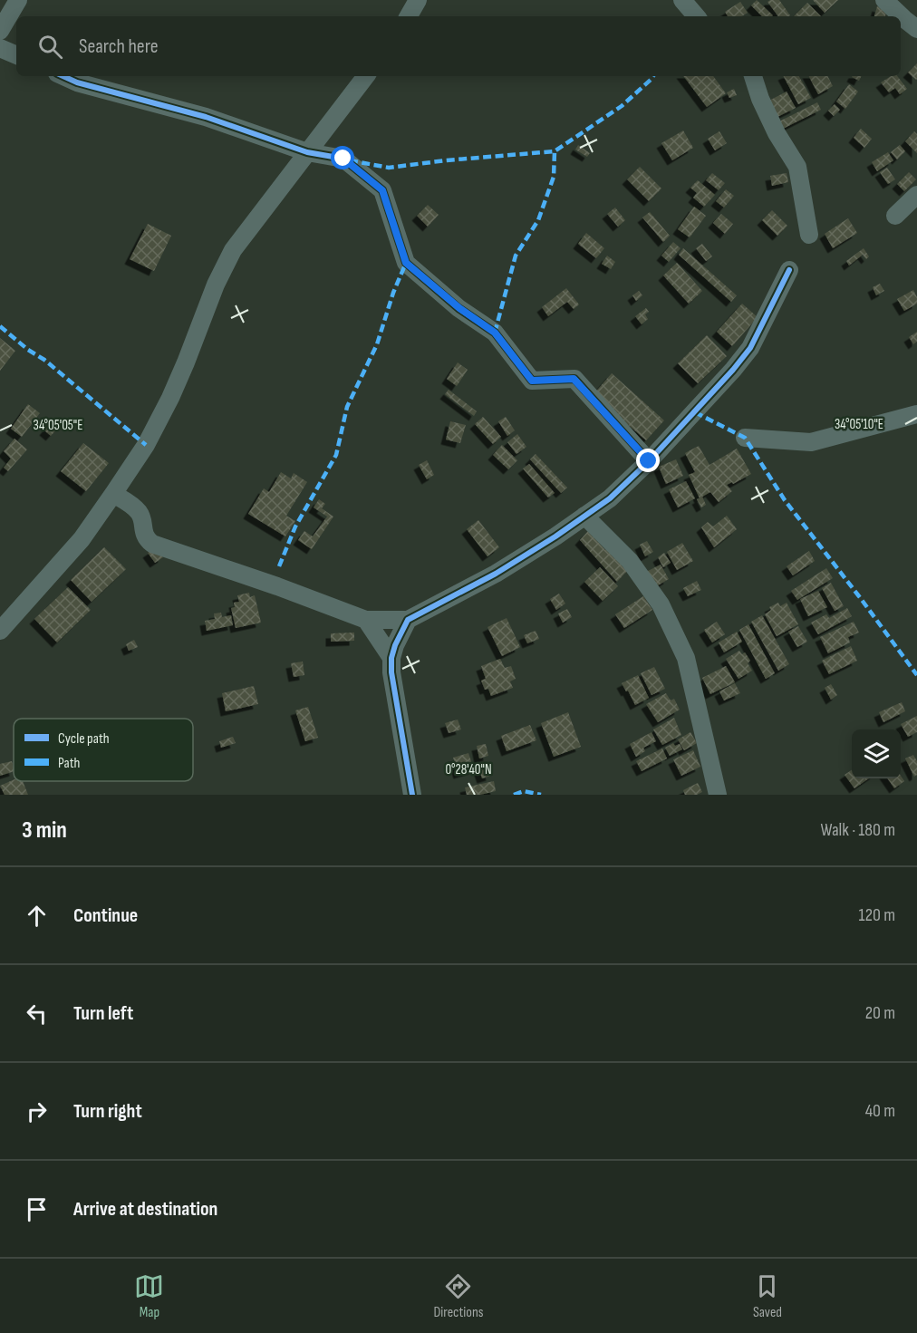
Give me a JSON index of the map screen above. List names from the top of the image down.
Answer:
{
  "legend": ["Cycle path", "Path"],
  "page": {
    "search": "Search here",
    "heading": ["3 min", "Walk · 180 m"],
    "list": [
      ["Continue", "120 m"],
      ["Turn left", "20 m"],
      ["Turn right", "40 m"],
      "Arrive at destination"
    ],
    "nav": ["Map", "Directions", "Saved"]
  },
  "coordinates": ["34°05'10\"E", "34°05'05\"E", "0°28'40\"N"]
}
